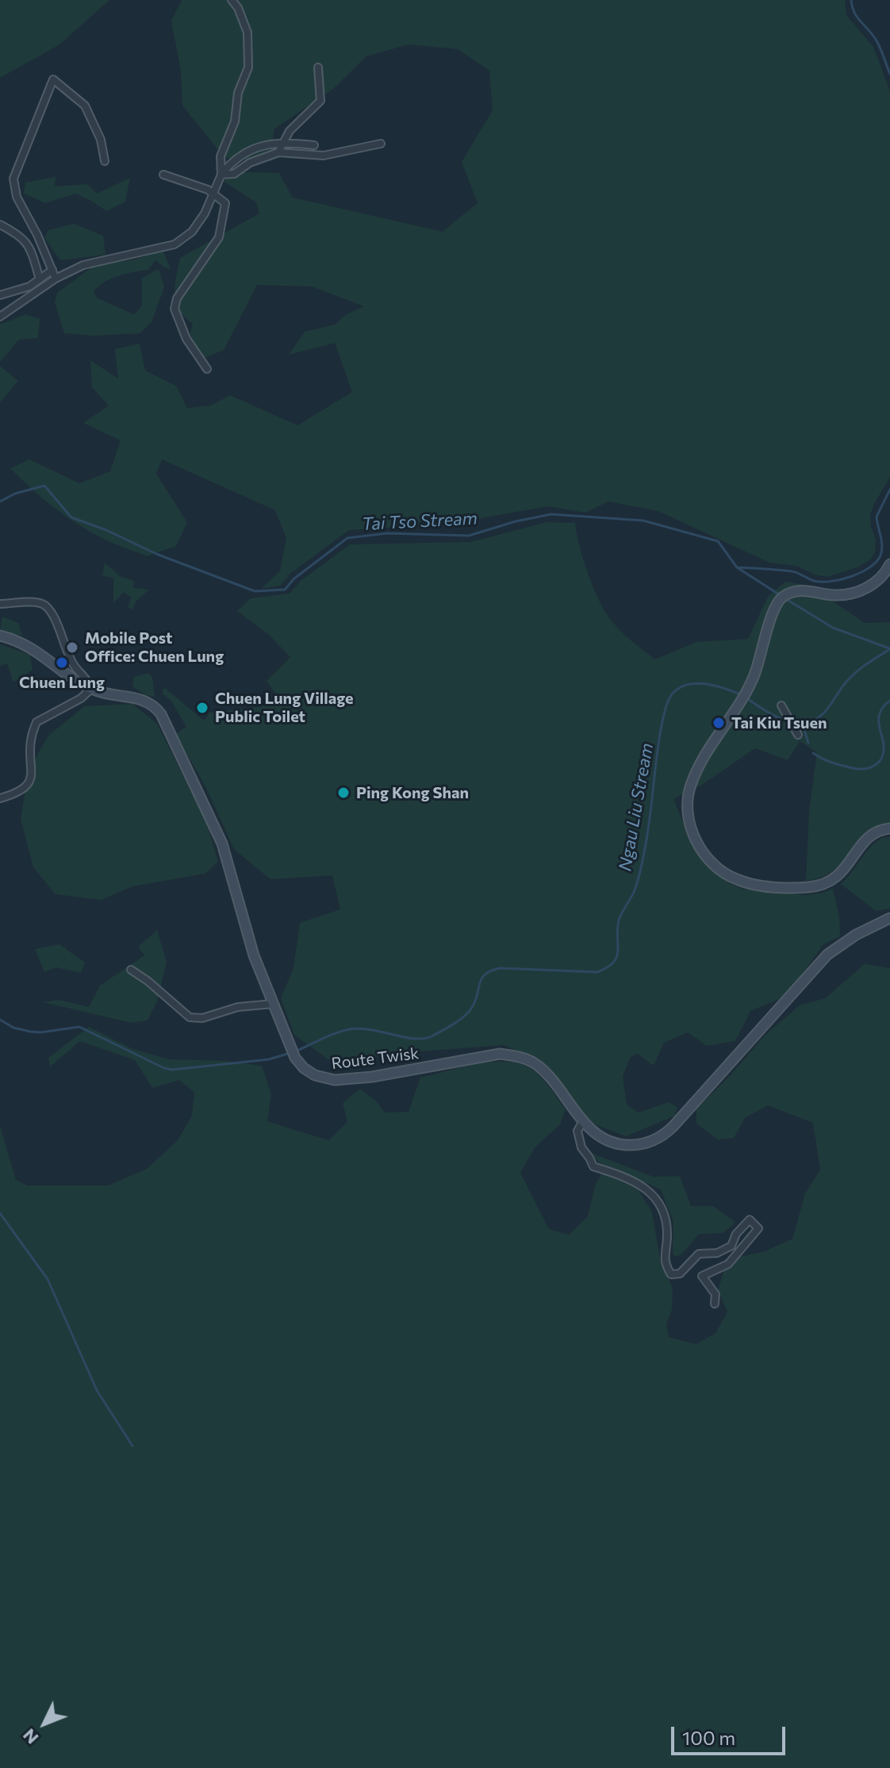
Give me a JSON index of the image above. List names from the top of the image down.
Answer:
{
  "streets": {
    "main road": ["Route Twisk"]
  },
  "water": ["Tai Tso Stream", "Ngau Liu Stream"],
  "places": [
    "Mobile Post Office: Chuen Lung",
    "Chuen Lung",
    "Chuen Lung Village Public Toilet",
    "Tai Kiu Tsuen",
    "Ping Kong Shan"
  ],
  "scale_bar": "100 m",
  "north": "bottom left"
}
